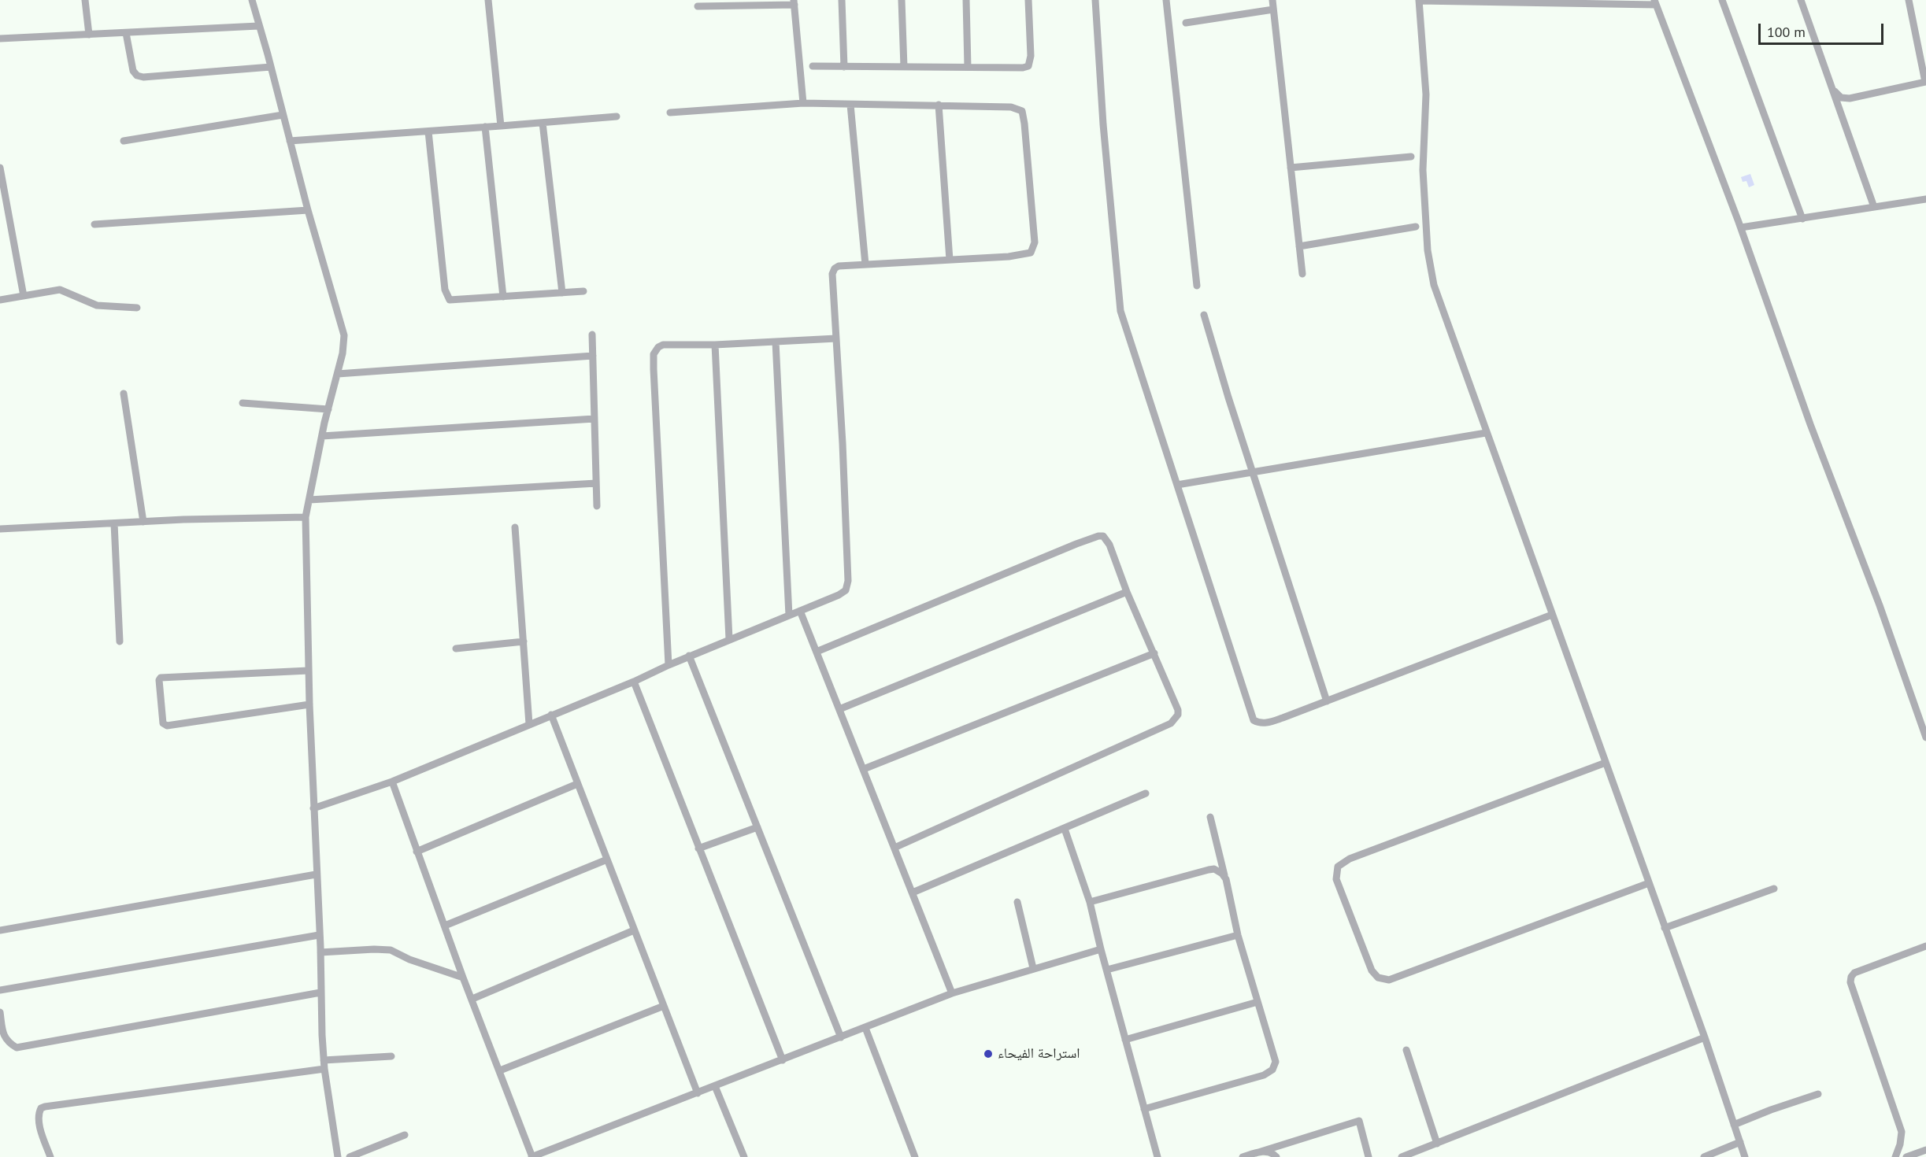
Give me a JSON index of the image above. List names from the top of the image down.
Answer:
{
  "places": ["استراحة الفيحاء"],
  "scale_bar": "100 m"
}
